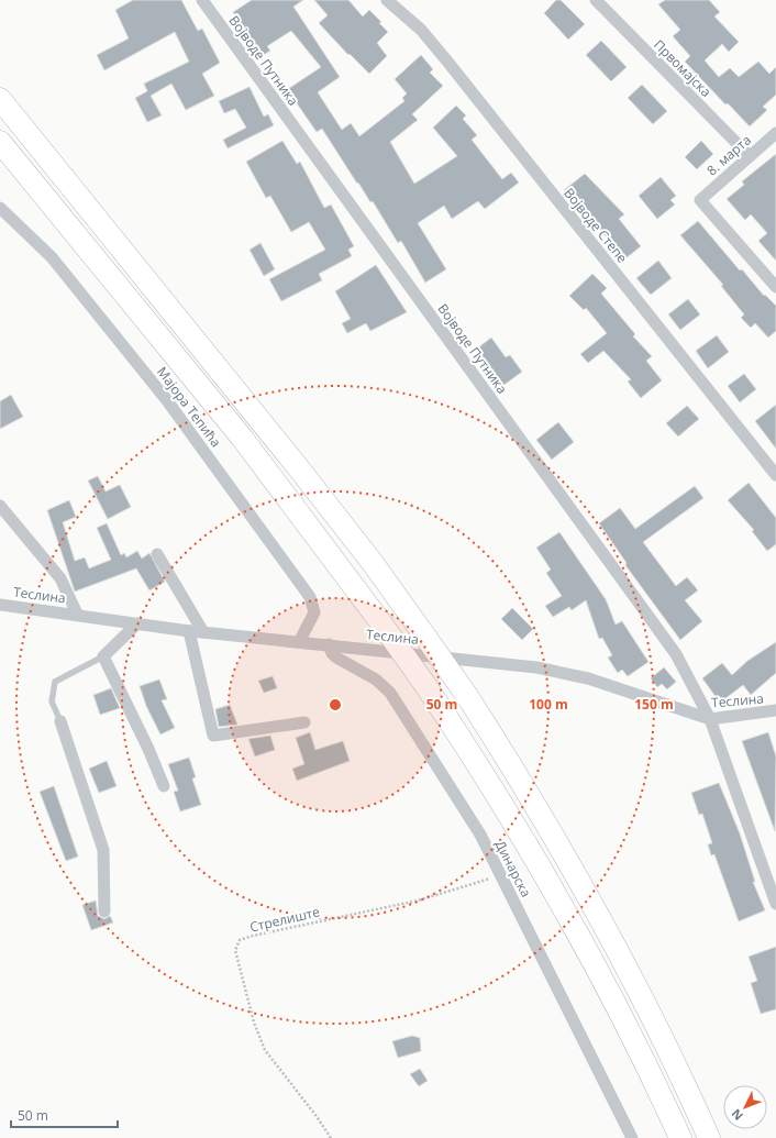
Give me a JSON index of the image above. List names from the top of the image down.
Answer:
{
  "streets": {
    "street": [
      "Војводе Путника",
      "Првомајска",
      "8. марта",
      "Војводе Степе",
      "Мајора Тепића",
      "Теслина",
      "Динарска"
    ],
    "path": ["Стрелиште"]
  },
  "crossings": [
    ["Војводе Путника", "Теслина"],
    ["Првомајска", "8. марта"],
    ["Мајора Тепића", "Теслина"],
    ["Теслина", "Динарска"],
    ["Динарска", "Стрелиште"]
  ],
  "scale_bar": "50 m",
  "north": "bottom left",
  "rings": ["50 m", "100 m", "150 m"]
}
